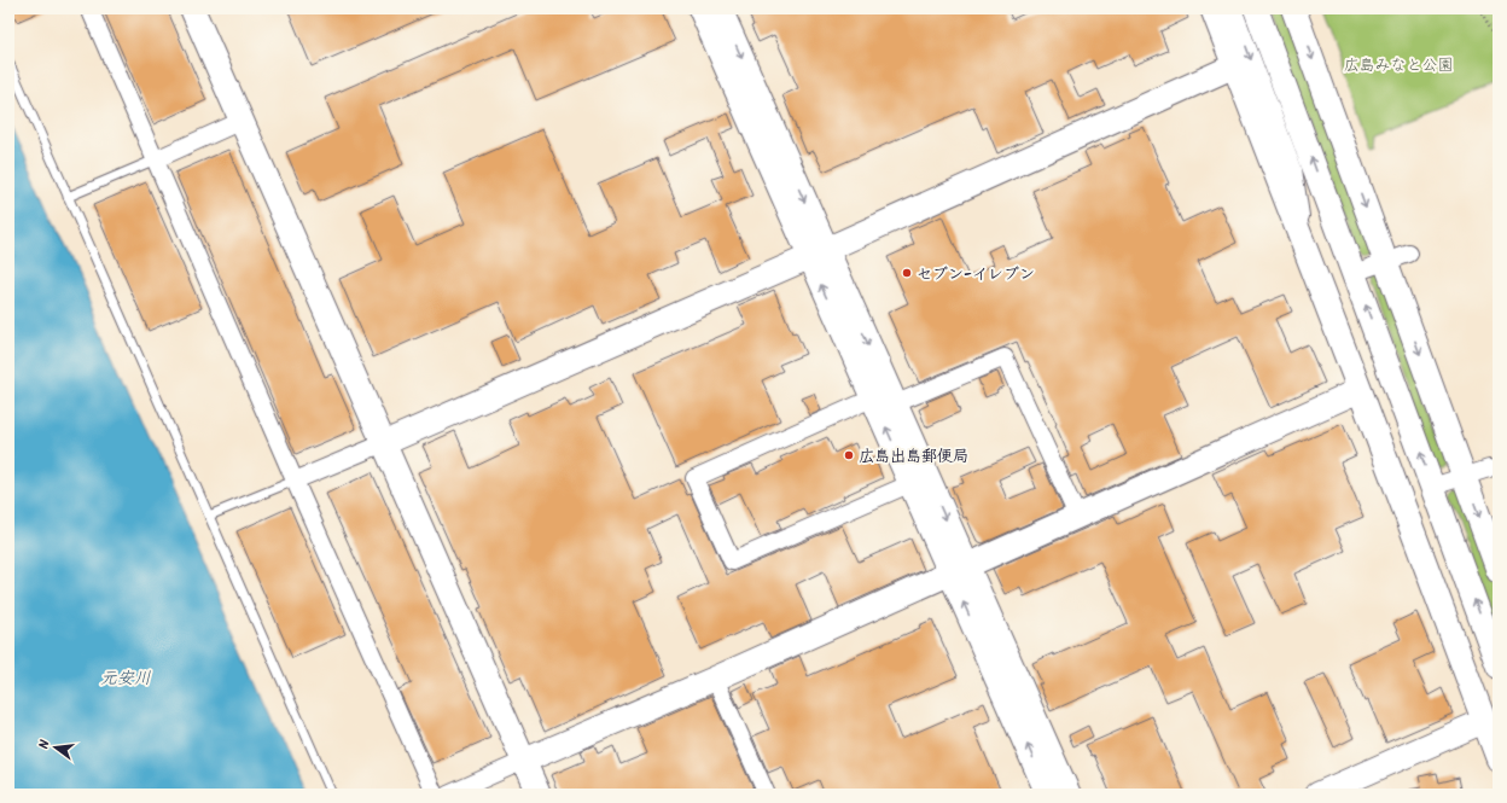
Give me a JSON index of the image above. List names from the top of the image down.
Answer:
{
  "water": ["元安川"],
  "parks": ["広島みなと公園"],
  "places": ["セブン-イレブン", "広島出島郵便局"],
  "north": "left"
}
